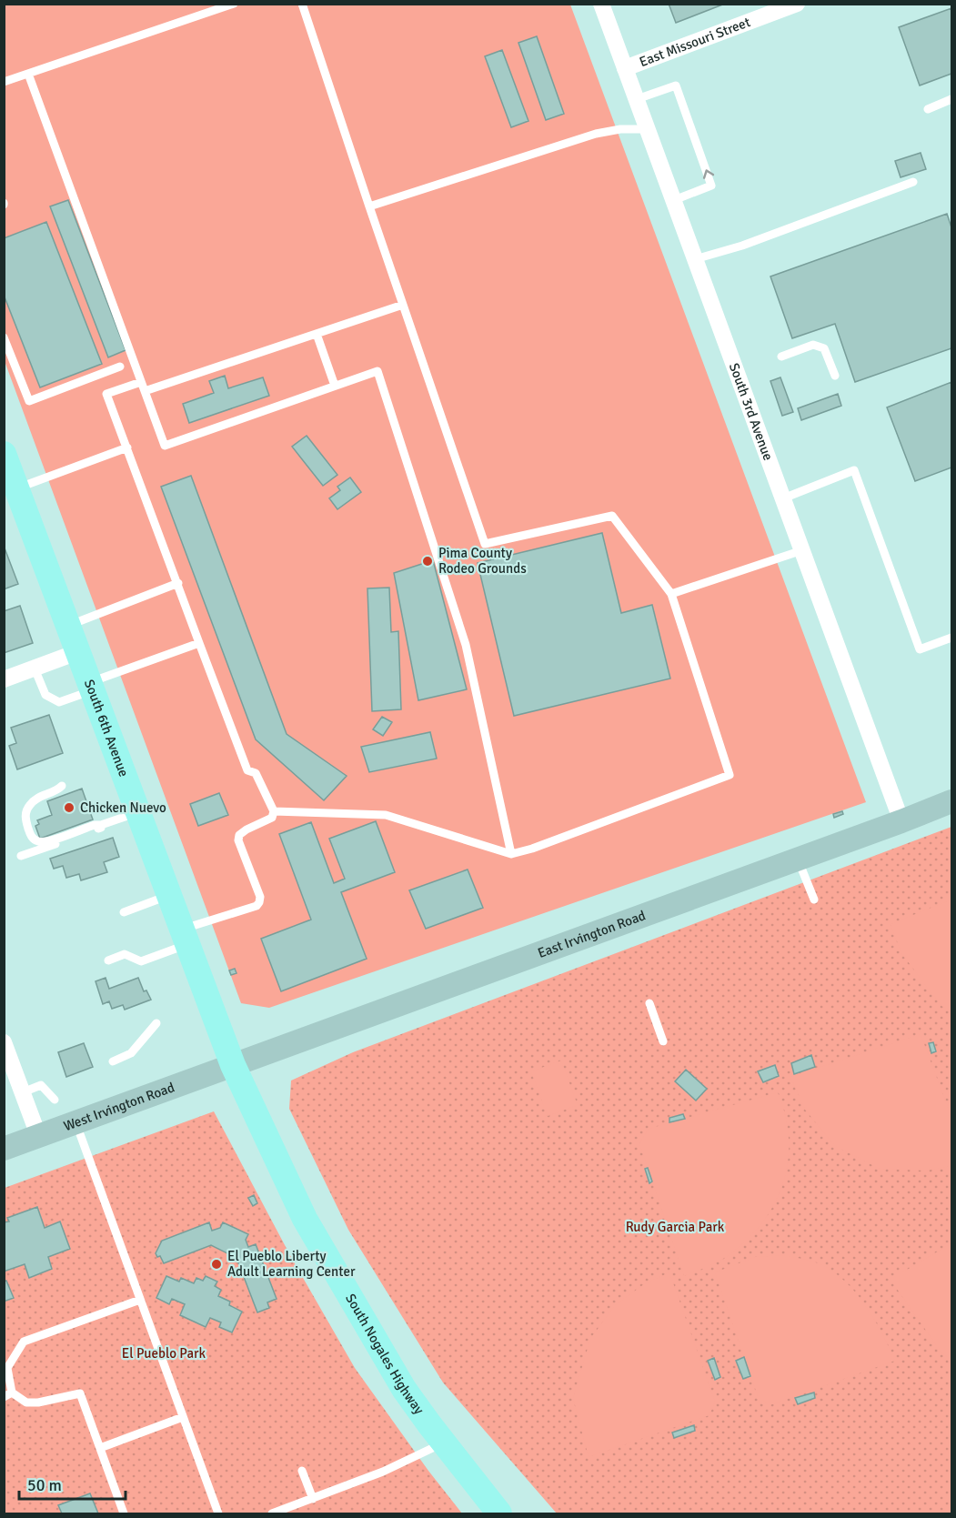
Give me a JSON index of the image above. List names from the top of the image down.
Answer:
{
  "streets": {
    "main road": [
      "South 6th Avenue",
      "East Irvington Road",
      "West Irvington Road",
      "South Nogales Highway"
    ],
    "street": ["East Missouri Street", "South 3rd Avenue"]
  },
  "crossings": [
    ["East Missouri Street", "South 3rd Avenue"],
    ["South 3rd Avenue", "East Irvington Road"],
    ["South 6th Avenue", "East Irvington Road"],
    ["South 6th Avenue", "West Irvington Road"],
    ["South 6th Avenue", "South Nogales Highway"],
    ["East Irvington Road", "West Irvington Road"],
    ["East Irvington Road", "South Nogales Highway"],
    ["West Irvington Road", "South Nogales Highway"]
  ],
  "parks": ["Rudy Garcia Park", "El Pueblo Park"],
  "places": ["Pima County Rodeo Grounds", "Chicken Nuevo", "El Pueblo Liberty Adult Learning Center"],
  "scale_bar": "50 m"
}
